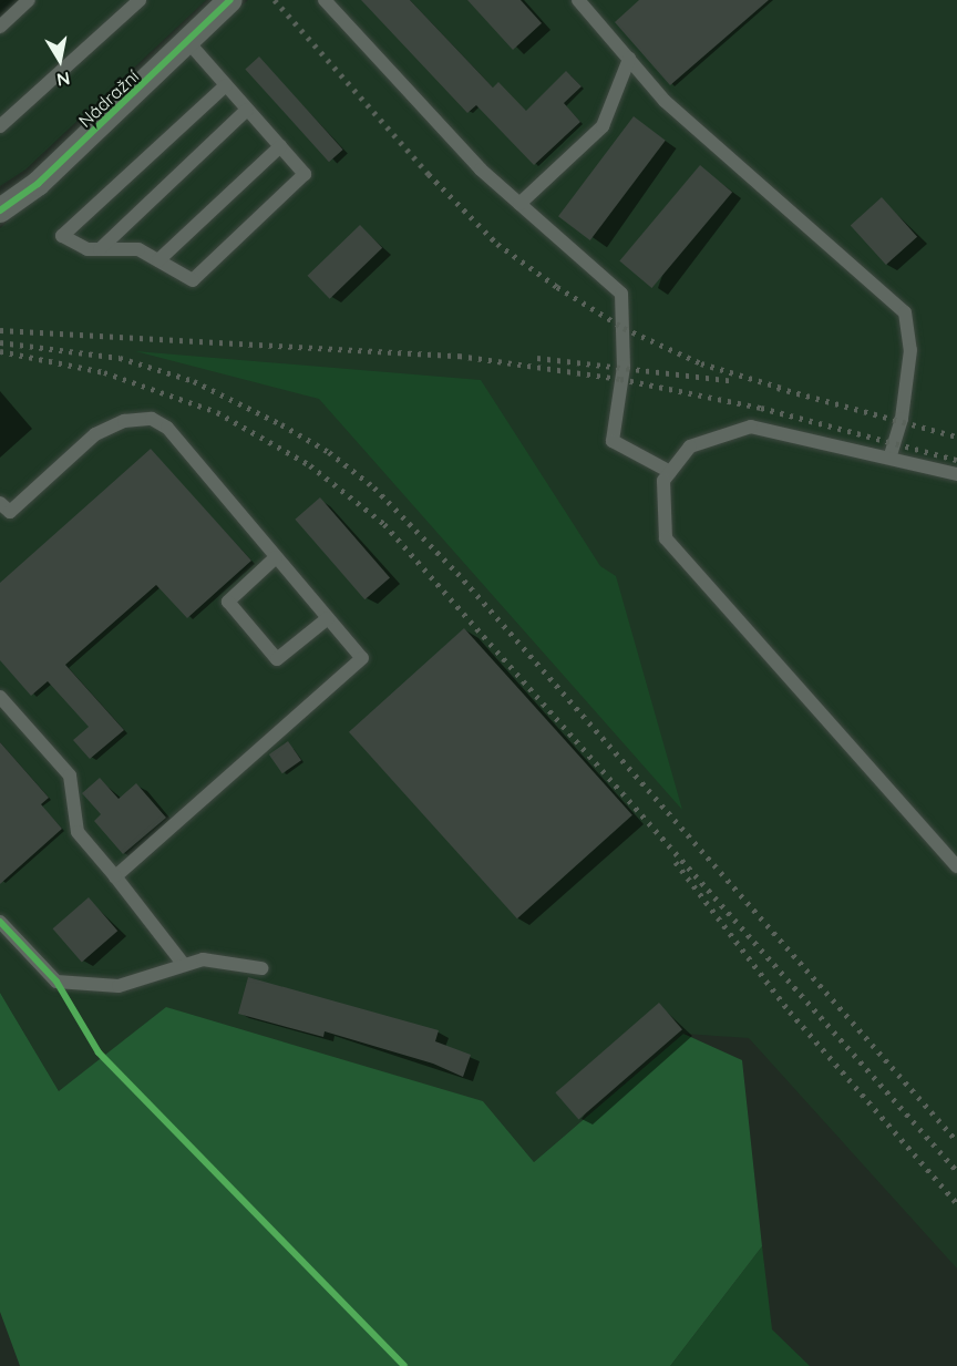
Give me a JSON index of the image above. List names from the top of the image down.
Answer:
{
  "streets": {
    "street": ["Nádražní"]
  },
  "north": "bottom"
}
